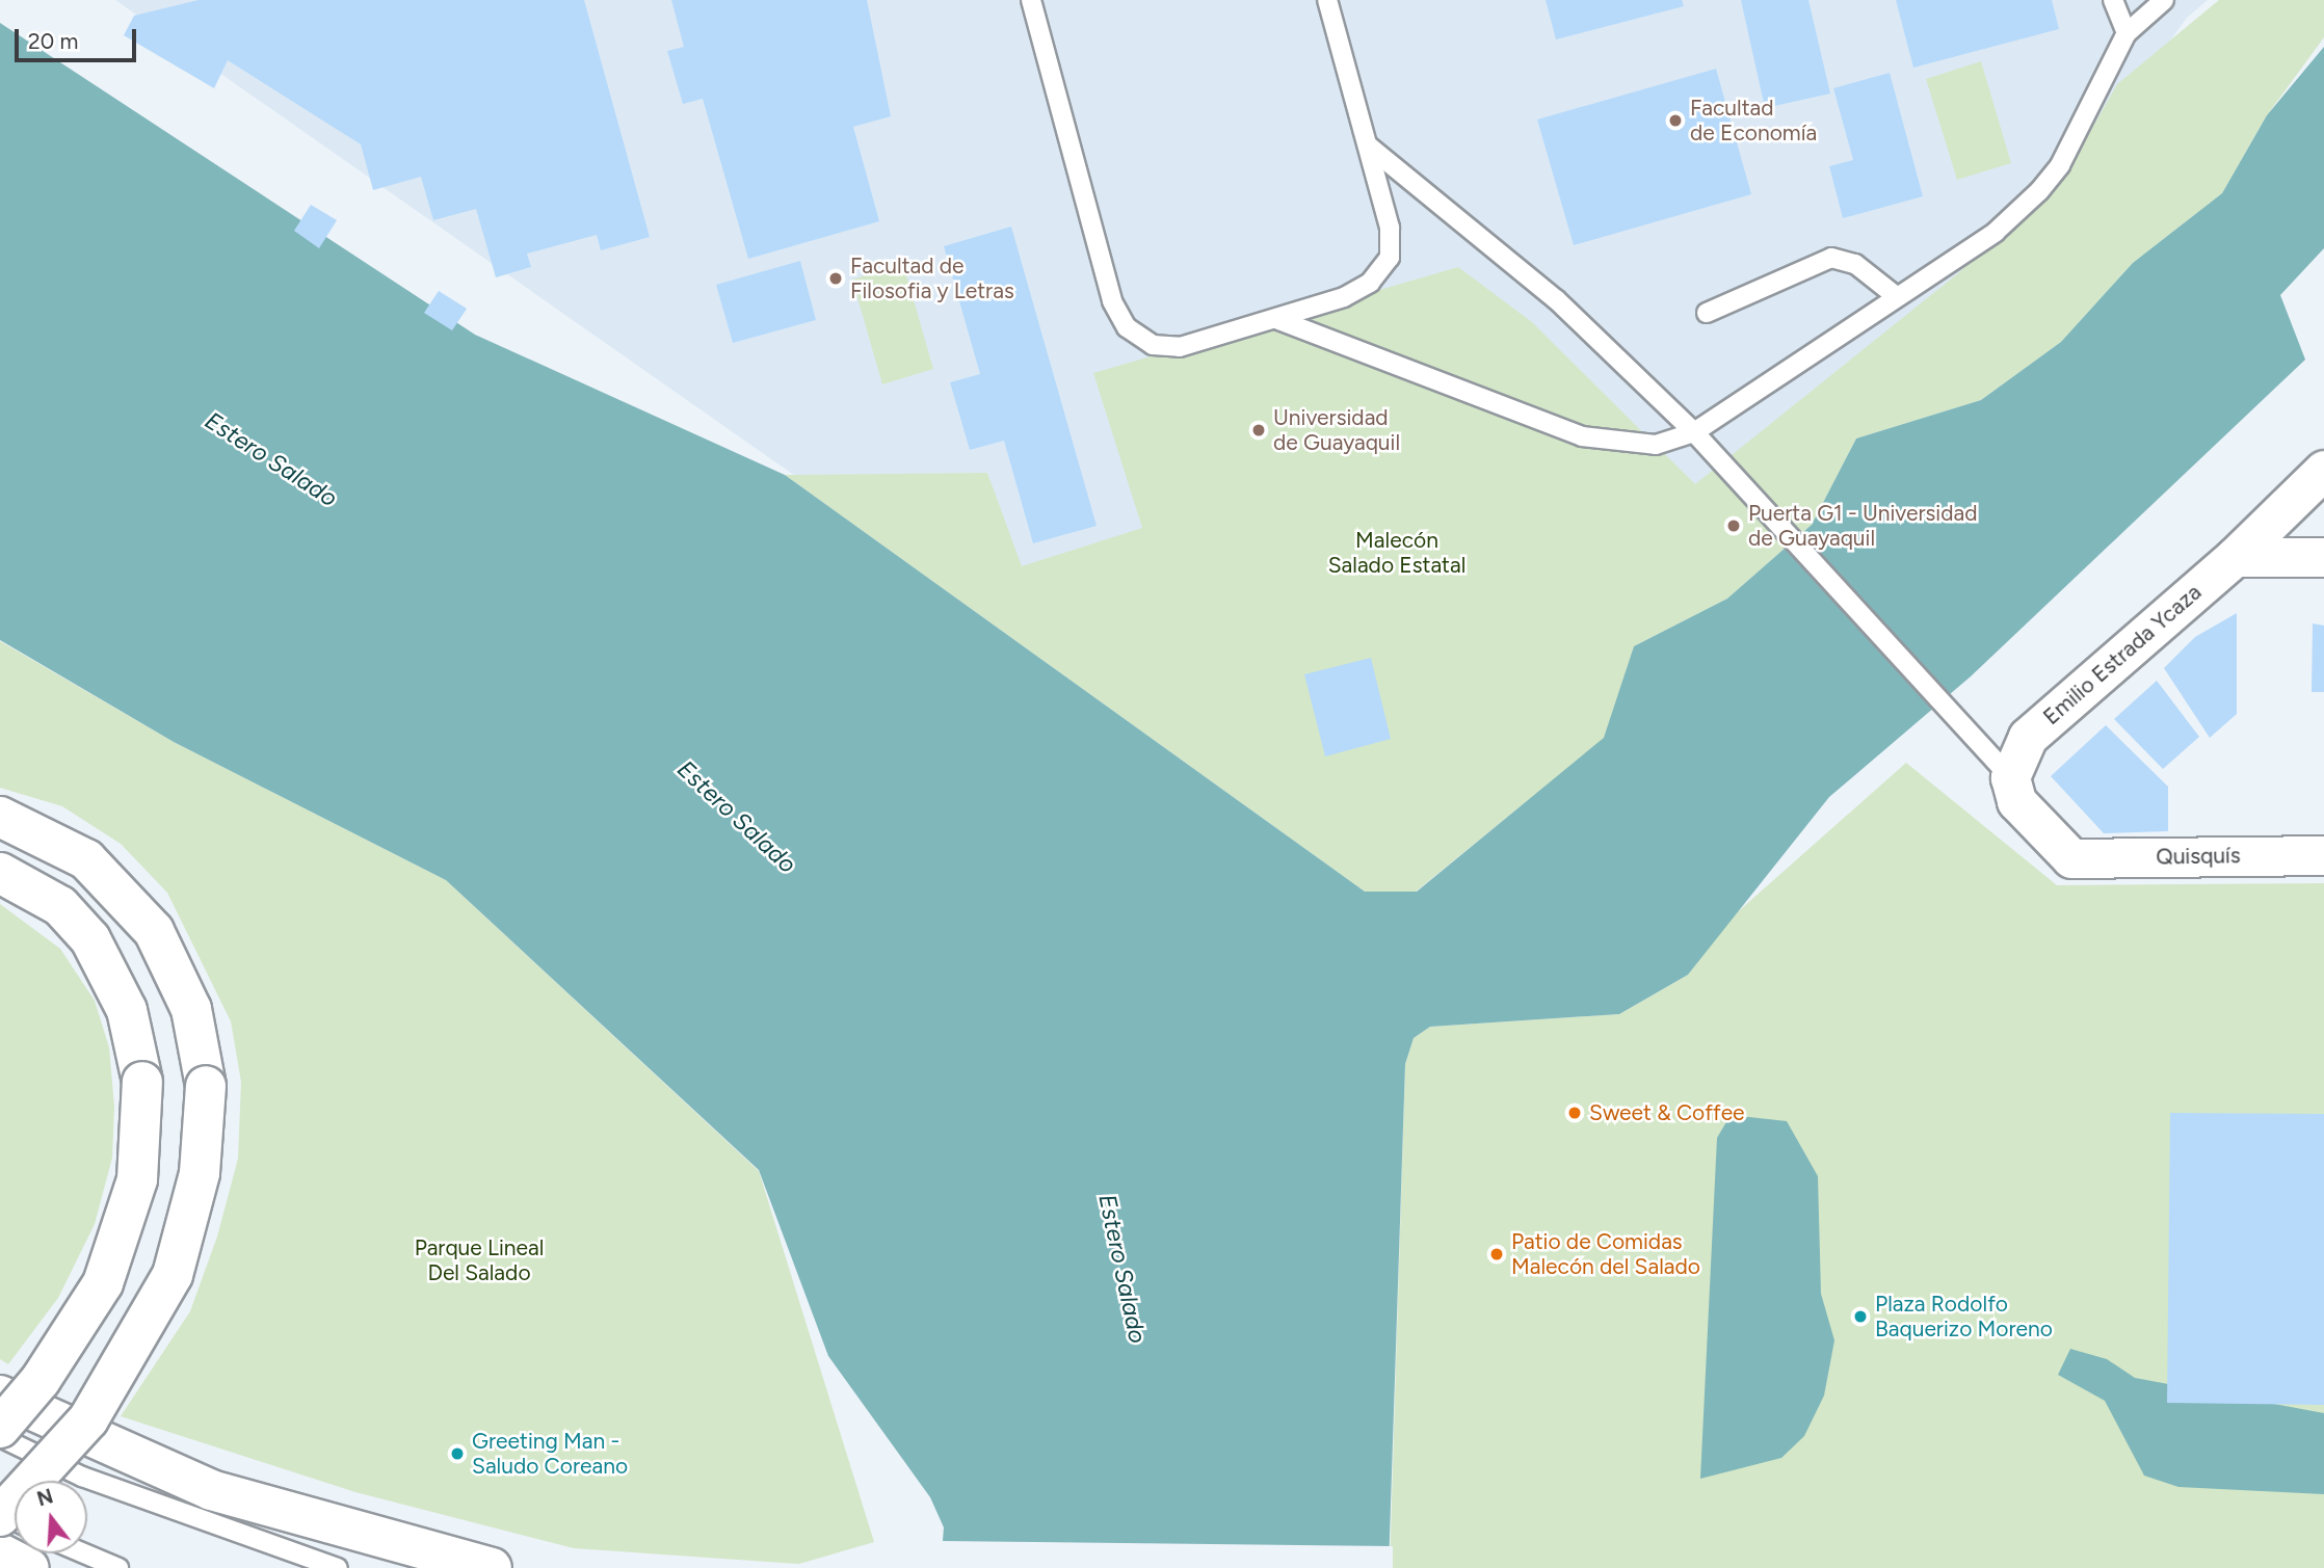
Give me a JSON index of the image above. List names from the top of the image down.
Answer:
{
  "streets": {
    "street": ["Emilio Estrada Ycaza", "Quisquís"]
  },
  "crossings": [
    ["Emilio Estrada Ycaza", "Quisquís"]
  ],
  "water": ["Estero Salado"],
  "parks": ["Malecón Salado Estatal", "Parque Lineal Del Salado"],
  "places": [
    "Facultad de Economía",
    "Facultad de Filosofia y Letras",
    "Universidad de Guayaquil",
    "Puerta G1 - Universidad de Guayaquil",
    "Sweet & Coffee",
    "Patio de Comidas Malecón del Salado",
    "Plaza Rodolfo Baquerizo Moreno",
    "Greeting Man - Saludo Coreano"
  ],
  "scale_bar": "20 m",
  "north": "top"
}
